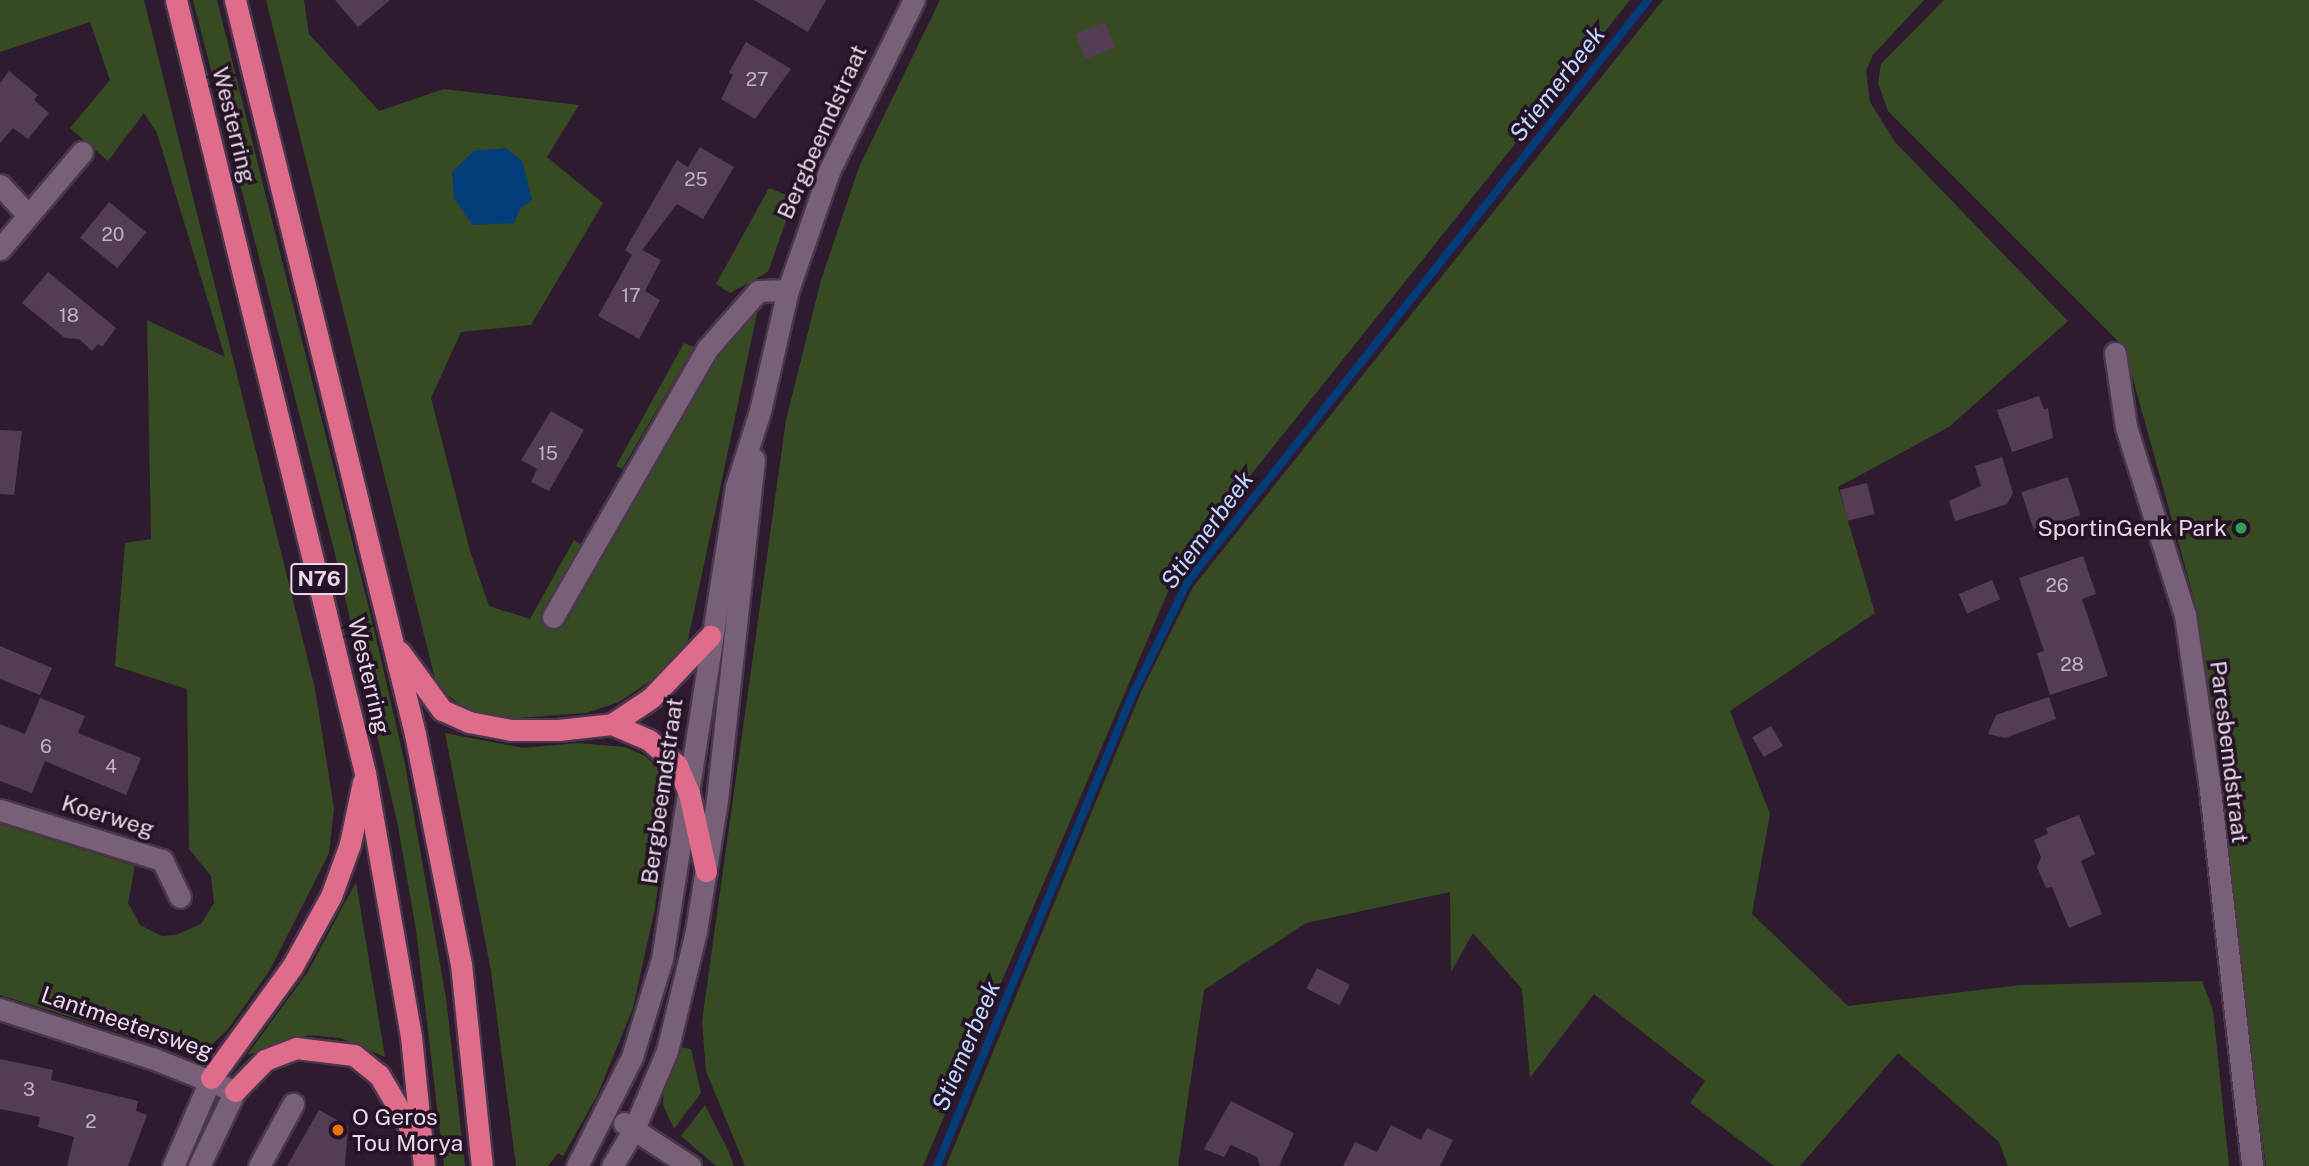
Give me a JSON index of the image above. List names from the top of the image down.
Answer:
{
  "streets": {
    "highway": ["Westerring", "N76"],
    "street": [
      "Bergbeemdstraat",
      "Paresbemdstraat",
      "Koerweg",
      "Lantmeetersweg"
    ]
  },
  "water": ["Stiemerbeek"],
  "places": ["SportinGenk Park", "O Geros Tou Morya"],
  "house_numbers": [
    "27",
    "25",
    "20",
    "17",
    "18",
    "15",
    "26",
    "28",
    "6",
    "4",
    "3",
    "2"
  ]
}
